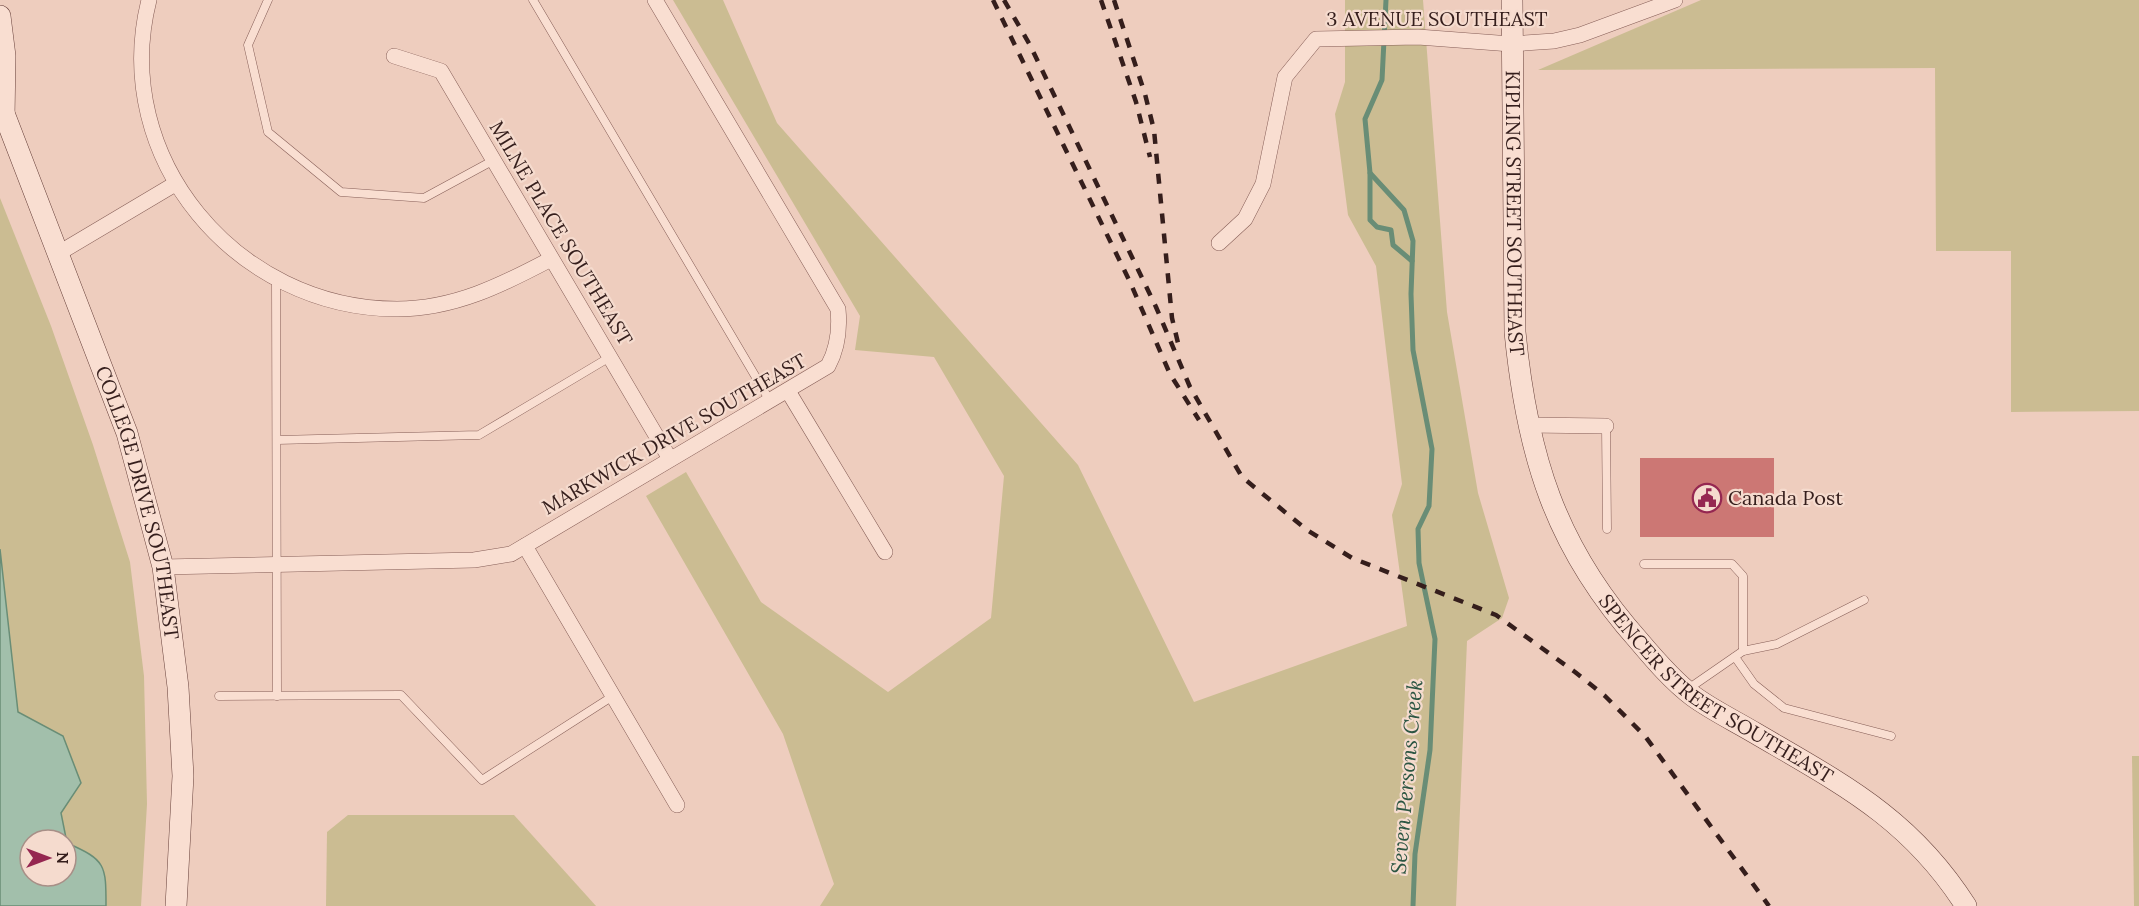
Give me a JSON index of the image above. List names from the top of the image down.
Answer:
{
  "streets": {
    "street": [
      "3 AVENUE SOUTHEAST",
      "KIPLING STREET SOUTHEAST",
      "MILNE PLACE SOUTHEAST",
      "MARKWICK DRIVE SOUTHEAST",
      "COLLEGE DRIVE SOUTHEAST",
      "SPENCER STREET SOUTHEAST"
    ]
  },
  "crossings": [
    ["3 AVENUE SOUTHEAST", "KIPLING STREET SOUTHEAST"],
    ["KIPLING STREET SOUTHEAST", "SPENCER STREET SOUTHEAST"],
    ["MILNE PLACE SOUTHEAST", "MARKWICK DRIVE SOUTHEAST"],
    ["MARKWICK DRIVE SOUTHEAST", "COLLEGE DRIVE SOUTHEAST"]
  ],
  "water": ["Seven Persons Creek"],
  "places": {
    "public building": ["Canada Post"]
  },
  "north": "right"
}
